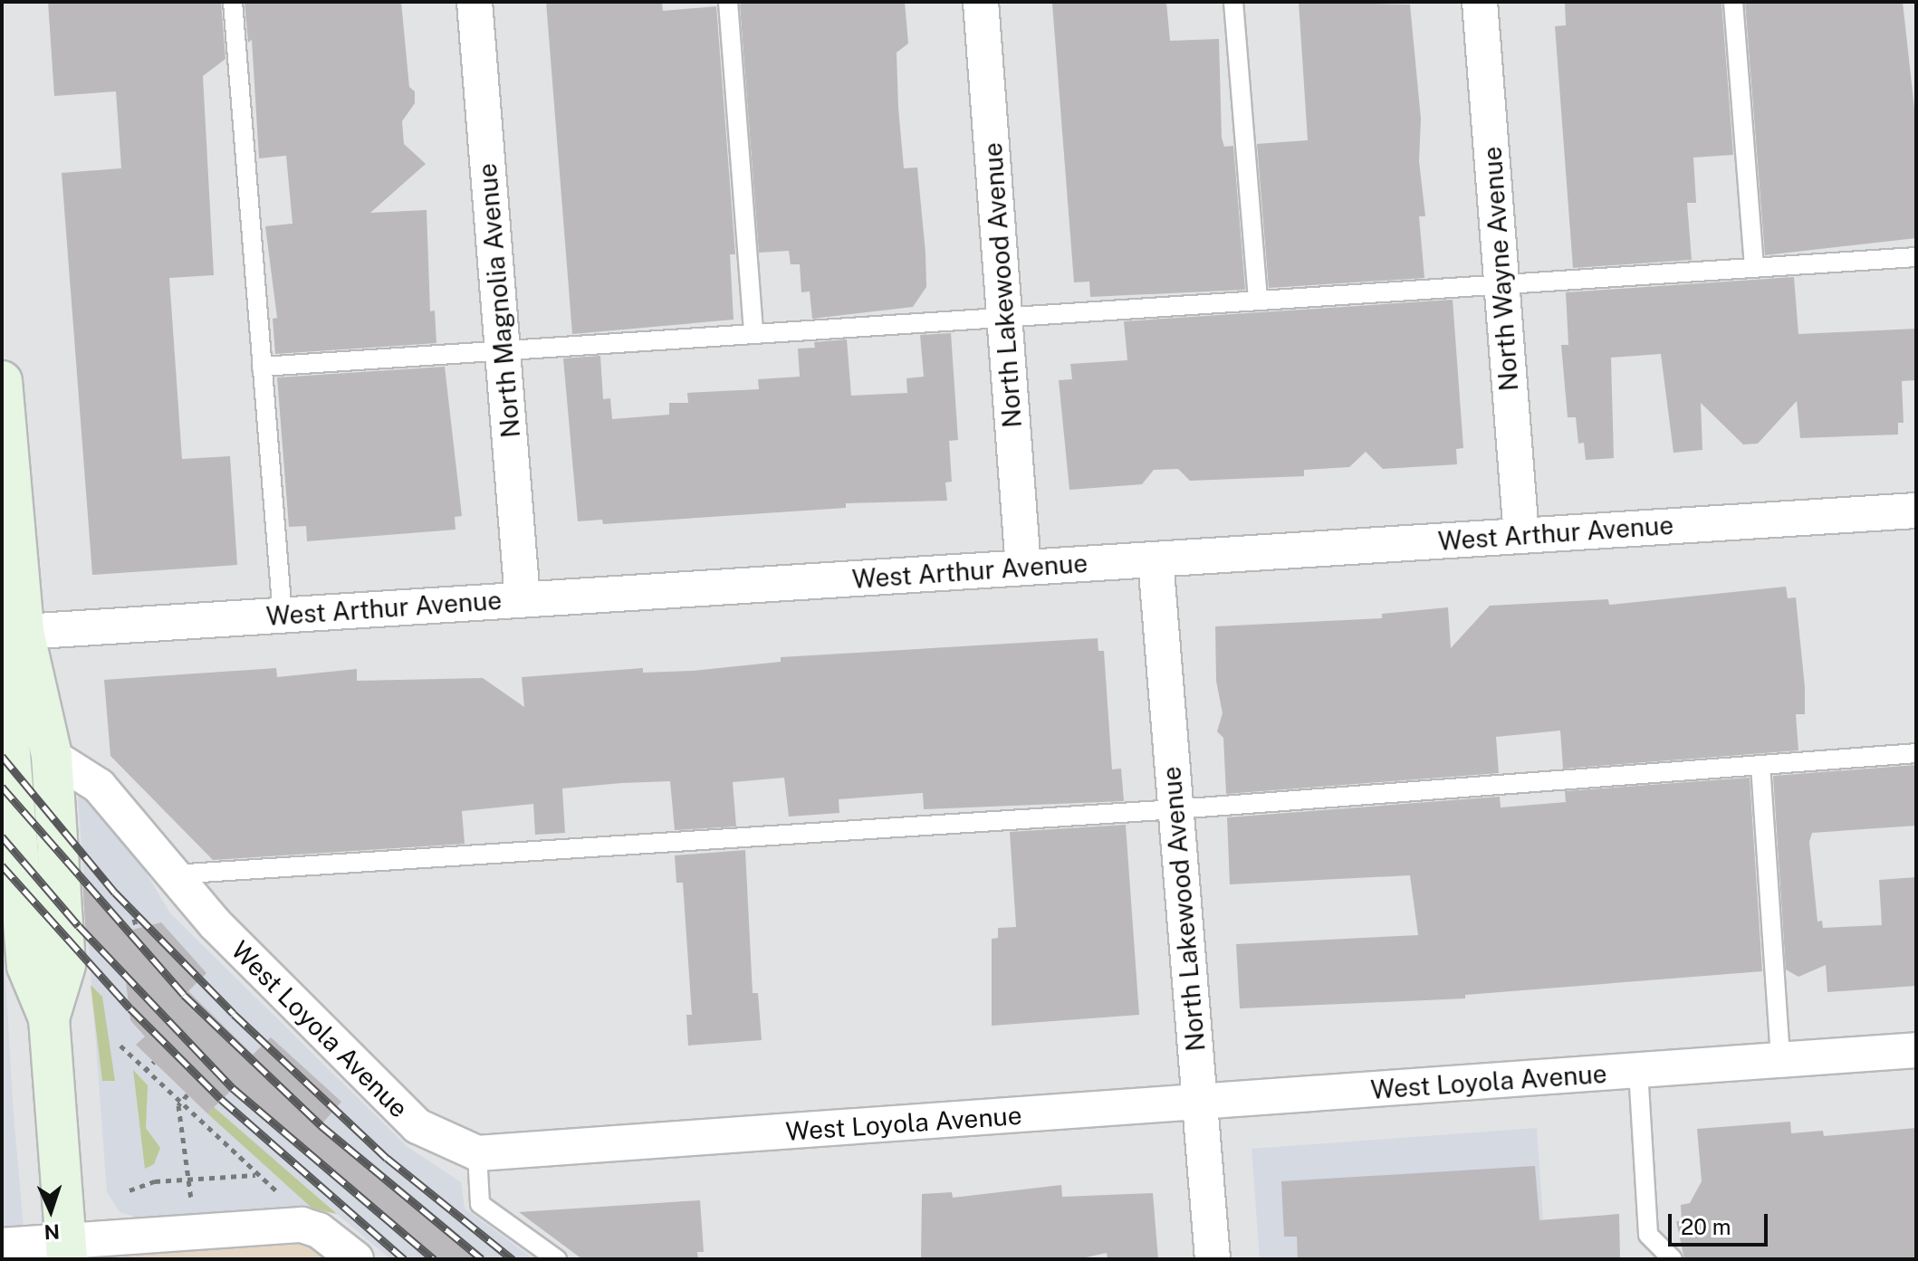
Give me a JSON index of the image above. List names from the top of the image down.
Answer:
{
  "streets": {
    "street": [
      "North Wayne Avenue",
      "North Lakewood Avenue",
      "North Magnolia Avenue",
      "West Arthur Avenue",
      "West Loyola Avenue"
    ]
  },
  "crossings": [
    ["North Wayne Avenue", "West Arthur Avenue"],
    ["North Lakewood Avenue", "West Arthur Avenue"],
    ["North Lakewood Avenue", "West Loyola Avenue"],
    ["North Magnolia Avenue", "West Arthur Avenue"]
  ],
  "scale_bar": "20 m",
  "north": "bottom"
}
